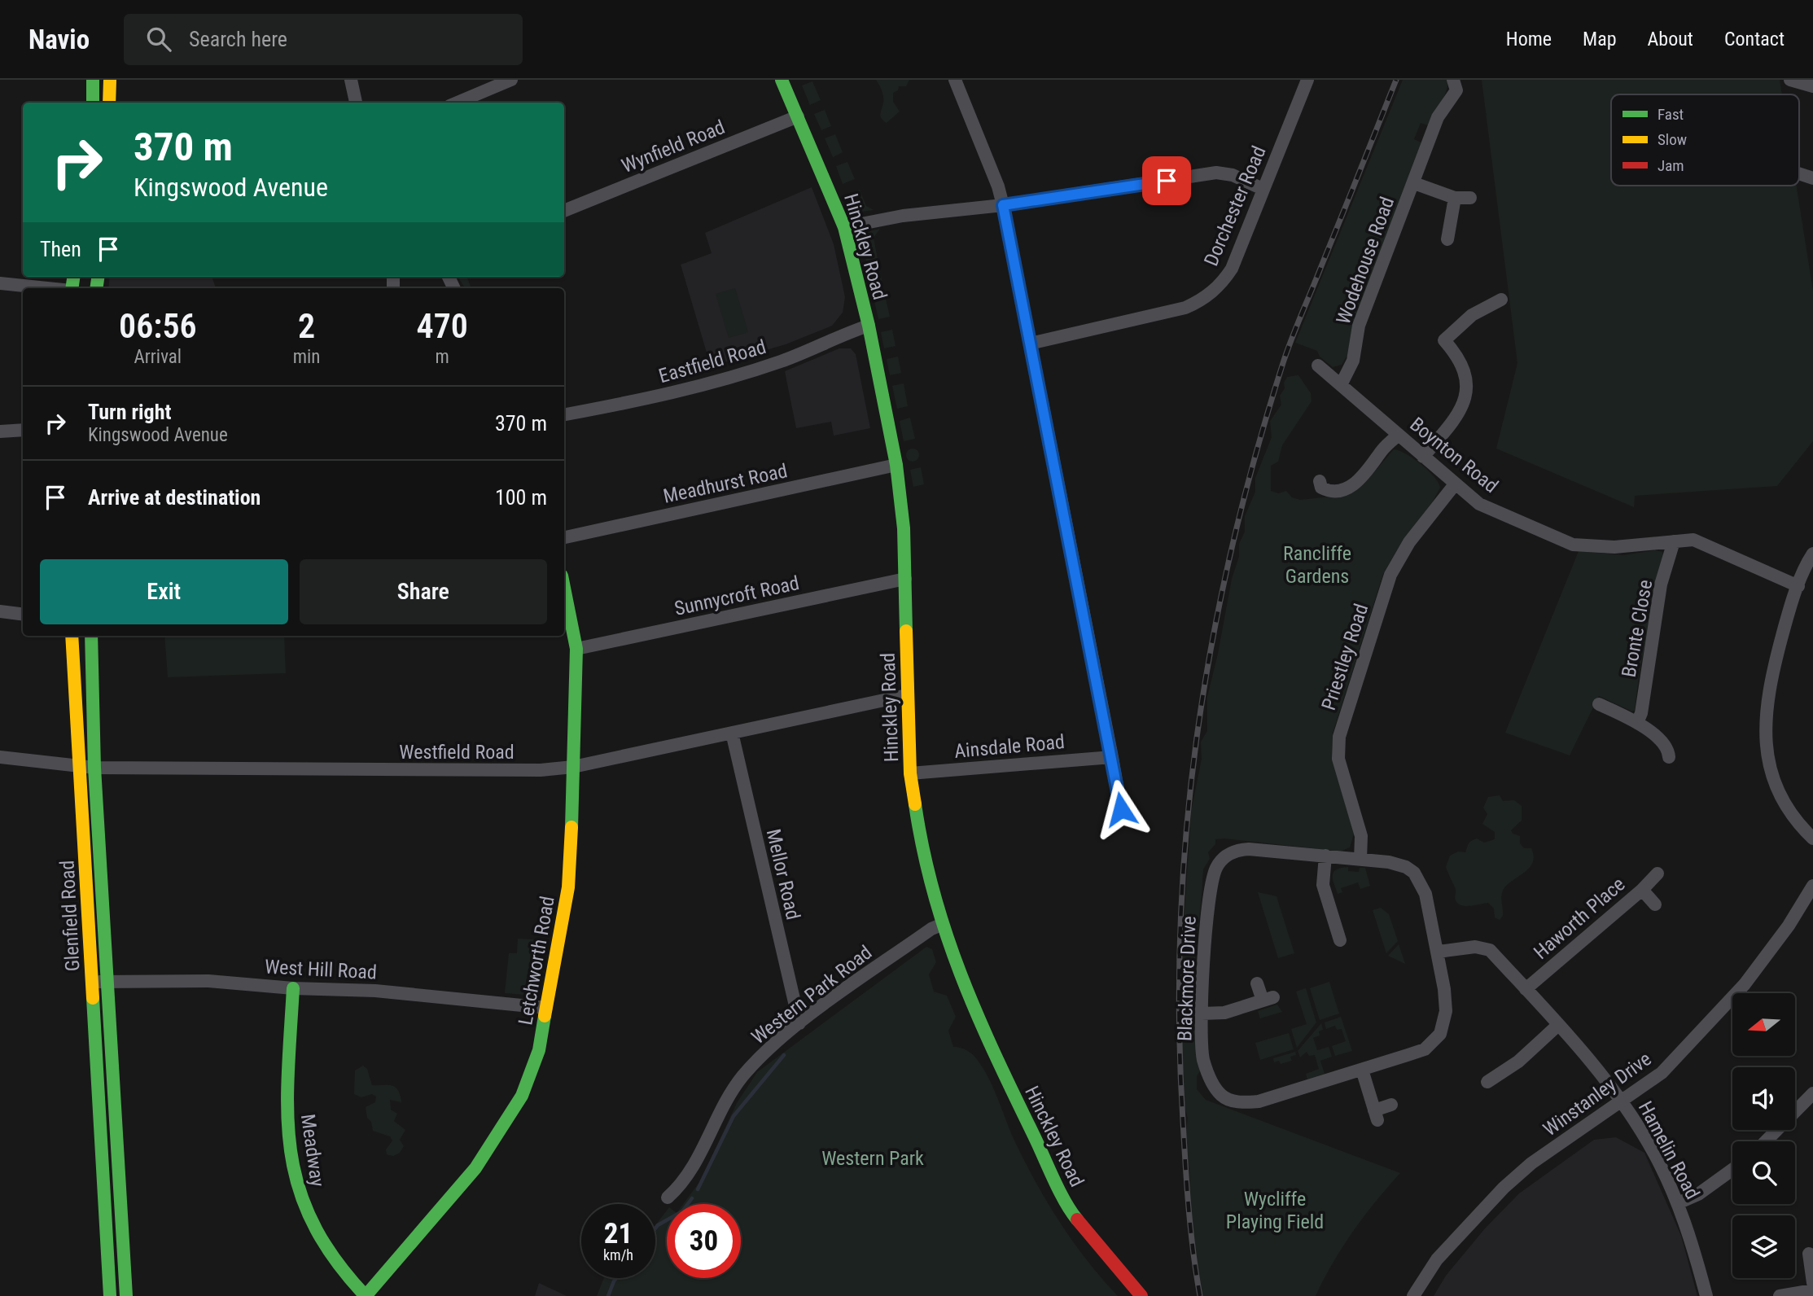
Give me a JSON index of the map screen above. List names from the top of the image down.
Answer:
{
  "streets": {
    "street": [
      "Wynfield Road",
      "Dorchester Road",
      "Hinckley Road",
      "Wodehouse Road",
      "Eastfield Road",
      "Boynton Road",
      "Meadhurst Road",
      "Sunnycroft Road",
      "Bronte Close",
      "Priestley Road",
      "Ainsdale Road",
      "Westfield Road",
      "Mellor Road",
      "Glenfield Road",
      "Haworth Place",
      "Letchworth Road",
      "West Hill Road",
      "Blackmore Drive",
      "Western Park Road",
      "Winstanley Drive",
      "Meadway",
      "Hamelin Road"
    ]
  },
  "crossings": [
    ["Wynfield Road", "Hinckley Road"],
    ["Hinckley Road", "Eastfield Road"],
    ["Hinckley Road", "Meadhurst Road"],
    ["Hinckley Road", "Sunnycroft Road"],
    ["Hinckley Road", "Ainsdale Road"],
    ["Hinckley Road", "Westfield Road"],
    ["Hinckley Road", "Western Park Road"],
    ["Wodehouse Road", "Boynton Road"],
    ["Boynton Road", "Bronte Close"],
    ["Boynton Road", "Priestley Road"],
    ["Sunnycroft Road", "Letchworth Road"],
    ["Priestley Road", "Blackmore Drive"],
    ["Westfield Road", "Mellor Road"],
    ["Westfield Road", "Glenfield Road"],
    ["Westfield Road", "Letchworth Road"],
    ["Mellor Road", "Western Park Road"],
    ["Glenfield Road", "West Hill Road"],
    ["Haworth Place", "Hamelin Road"],
    ["Letchworth Road", "West Hill Road"],
    ["Letchworth Road", "Meadway"],
    ["West Hill Road", "Meadway"],
    ["Blackmore Drive", "Hamelin Road"],
    ["Winstanley Drive", "Hamelin Road"]
  ],
  "parks": ["Rancliffe Gardens", "Western Park", "Wycliffe Playing Field"],
  "legend": ["Fast", "Slow", "Jam"],
  "north": "left",
  "page": {
    "header": "Navio",
    "search": "Search here",
    "nav": [
      "Home",
      "Map",
      "About",
      "Contact"
    ],
    "turn": ["370 m", "Kingswood Avenue"],
    "then": "Then",
    "eta": [
      "06:56",
      "Arrival",
      "2",
      "min",
      "470",
      "m"
    ],
    "list": [
      {
        "name": "Turn right",
        "note": "Kingswood Avenue",
        "value": "370 m"
      },
      {
        "name": "Arrive at destination",
        "value": "100 m"
      }
    ],
    "buttons": ["Exit", "Share"],
    "speed": "21 km/h",
    "limit": "30"
  }
}
